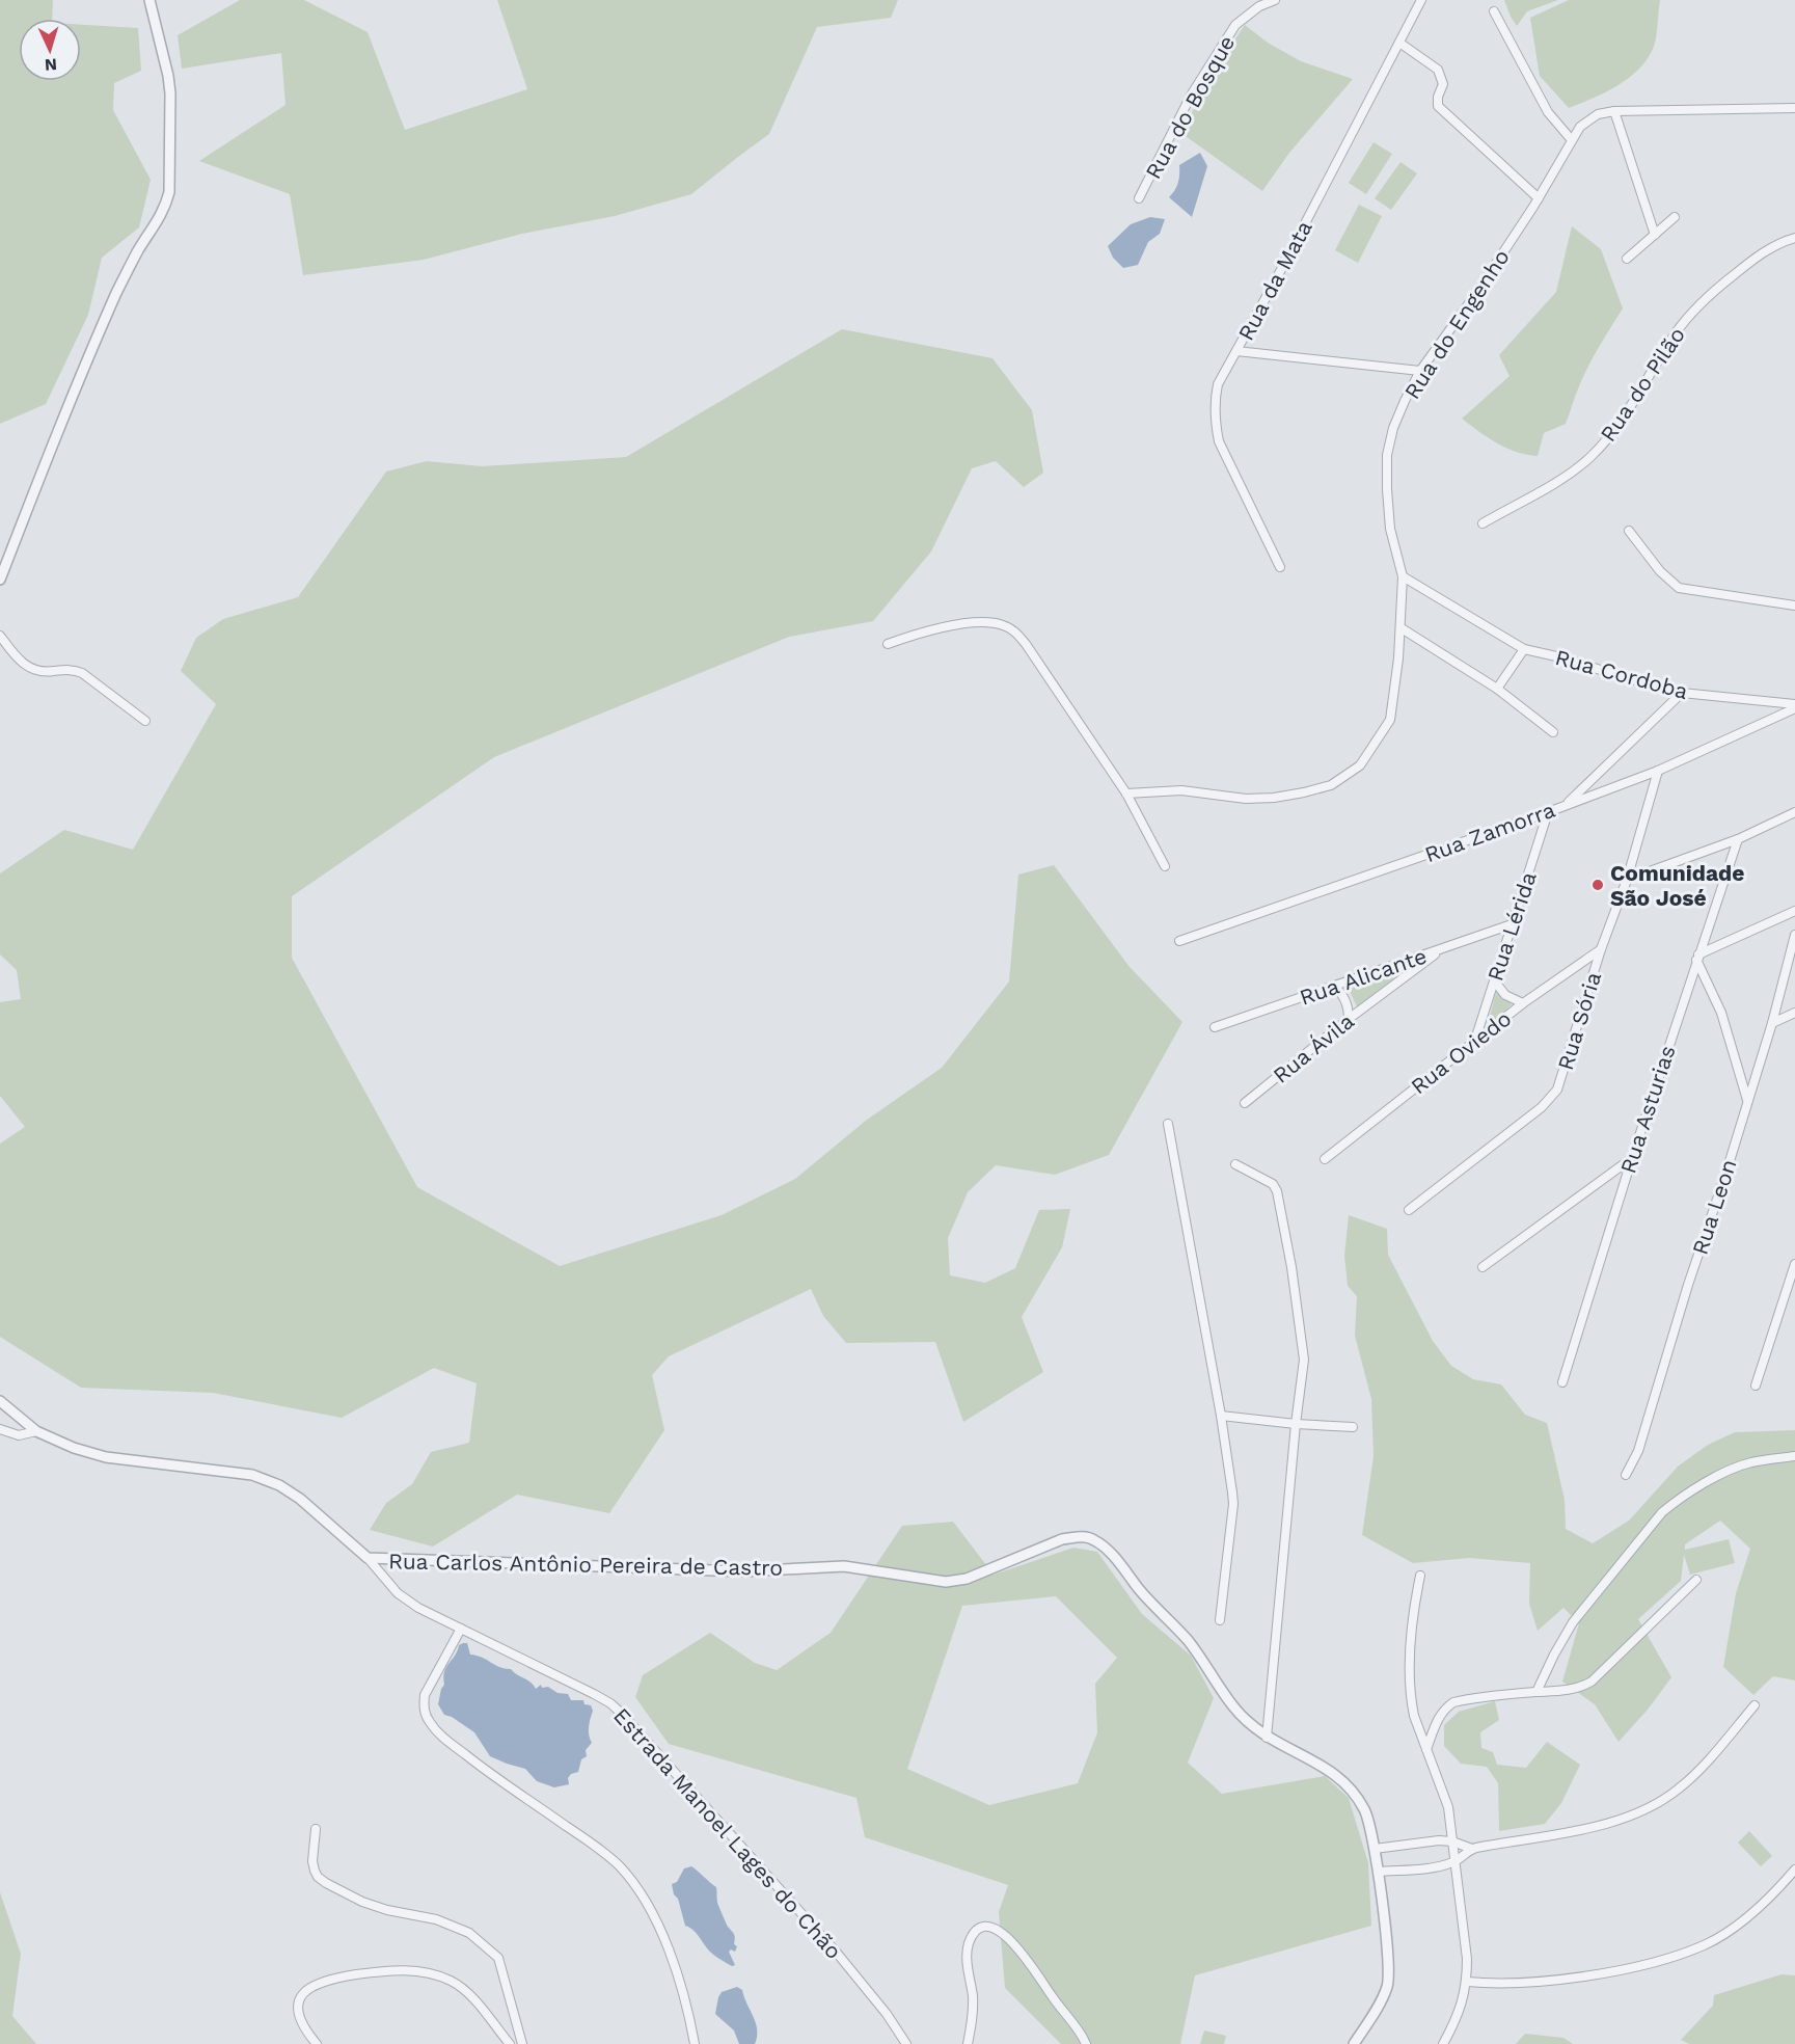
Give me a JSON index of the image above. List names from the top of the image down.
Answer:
{
  "streets": {
    "street": [
      "Rua do Bosque",
      "Rua da Mata",
      "Rua do Engenho",
      "Rua do Pilão",
      "Rua Cordoba",
      "Rua Zamorra",
      "Rua Lérida",
      "Rua Alicante",
      "Rua Sória",
      "Rua Ávila",
      "Rua Oviedo",
      "Rua Asturias",
      "Rua Leon",
      "Rua Carlos Antônio Pereira de Castro",
      "Estrada Manoel Lages do Chão"
    ]
  },
  "crossings": [
    ["Rua do Engenho", "Rua Cordoba"],
    ["Rua Cordoba", "Rua Zamorra"],
    ["Rua Zamorra", "Rua Lérida"],
    ["Rua Zamorra", "Rua Sória"],
    ["Rua Lérida", "Rua Alicante"],
    ["Rua Lérida", "Rua Oviedo"],
    ["Rua Alicante", "Rua Ávila"],
    ["Rua Sória", "Rua Oviedo"],
    ["Rua Carlos Antônio Pereira de Castro", "Estrada Manoel Lages do Chão"]
  ],
  "places": ["Comunidade São José"],
  "north": "bottom"
}
